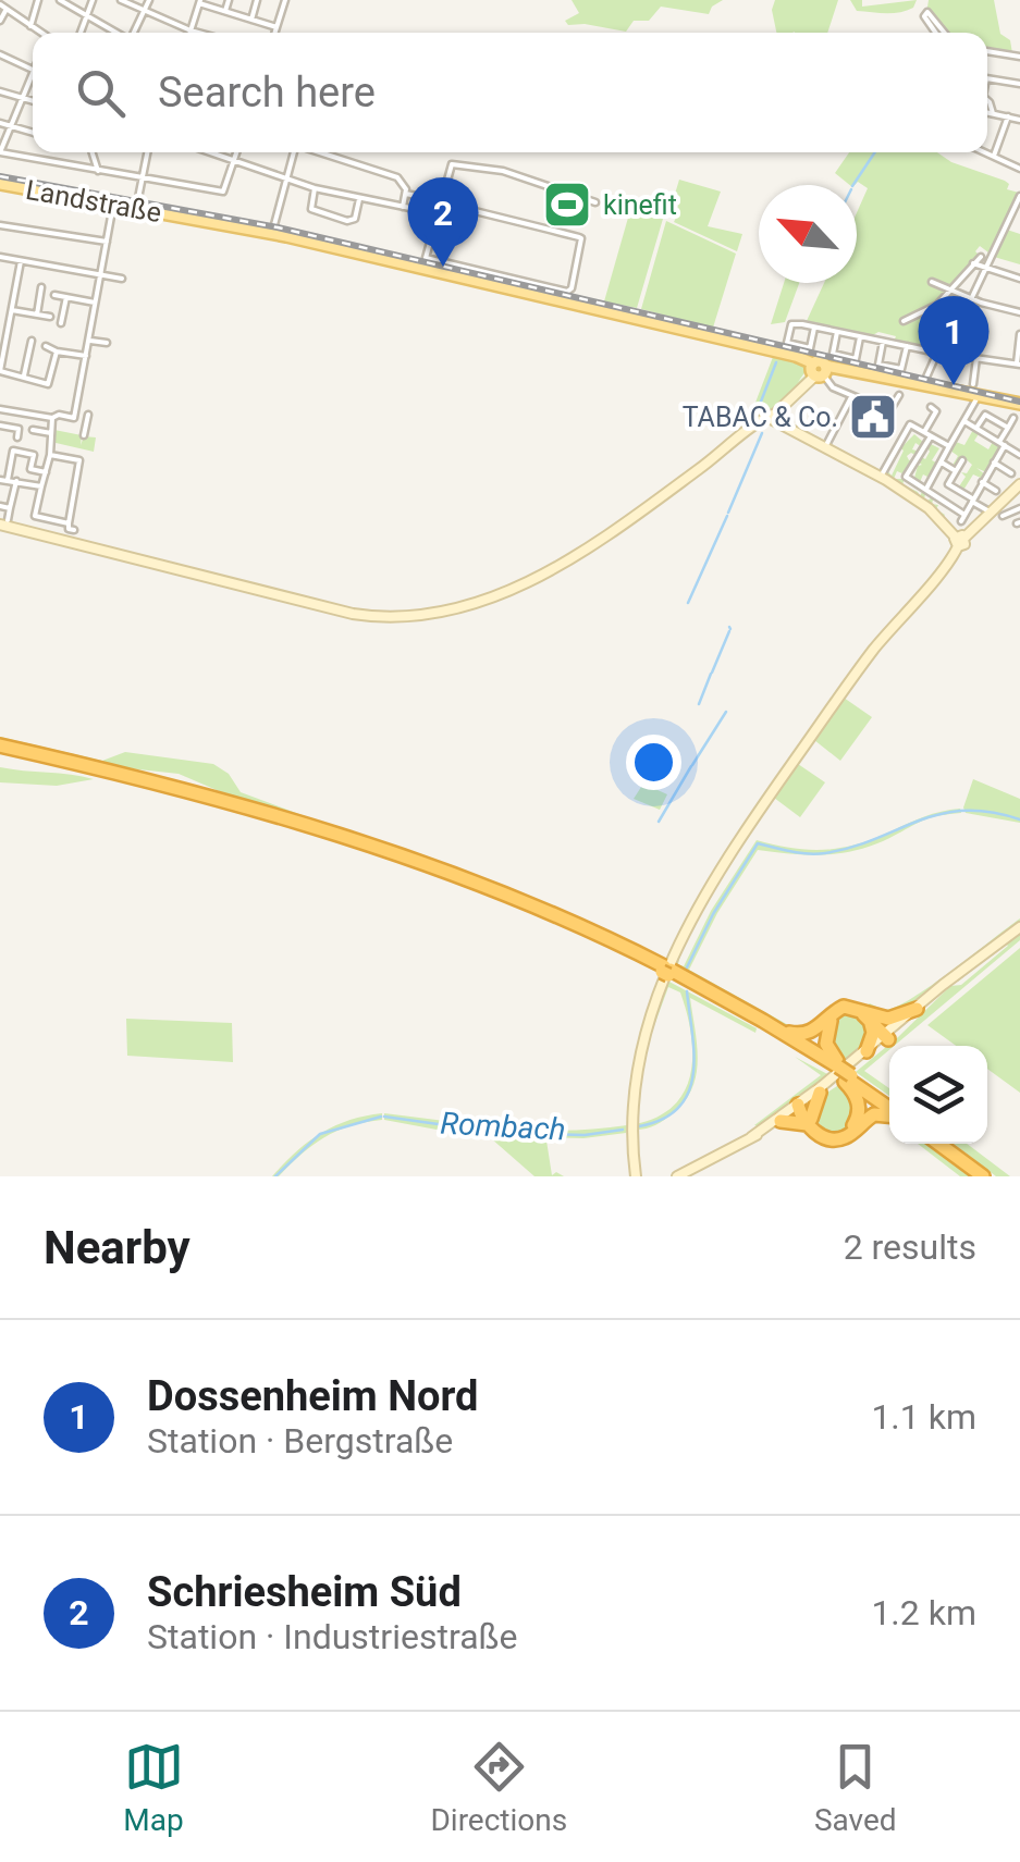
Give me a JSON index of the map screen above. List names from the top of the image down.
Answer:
{
  "streets": {
    "main road": ["Landstraße"]
  },
  "water": ["Rombach"],
  "places": {
    "sports": ["kinefit"],
    "public building": ["TABAC & Co."]
  },
  "north": "top left",
  "page": {
    "search": "Search here",
    "pins": ["2", "1"],
    "heading": ["Nearby", "2 results"],
    "list": [
      {
        "mark": "1",
        "name": "Dossenheim Nord",
        "note": "Station · Bergstraße",
        "value": "1.1 km"
      },
      {
        "mark": "2",
        "name": "Schriesheim Süd",
        "note": "Station · Industriestraße",
        "value": "1.2 km"
      }
    ],
    "nav": ["Map", "Directions", "Saved"]
  }
}
